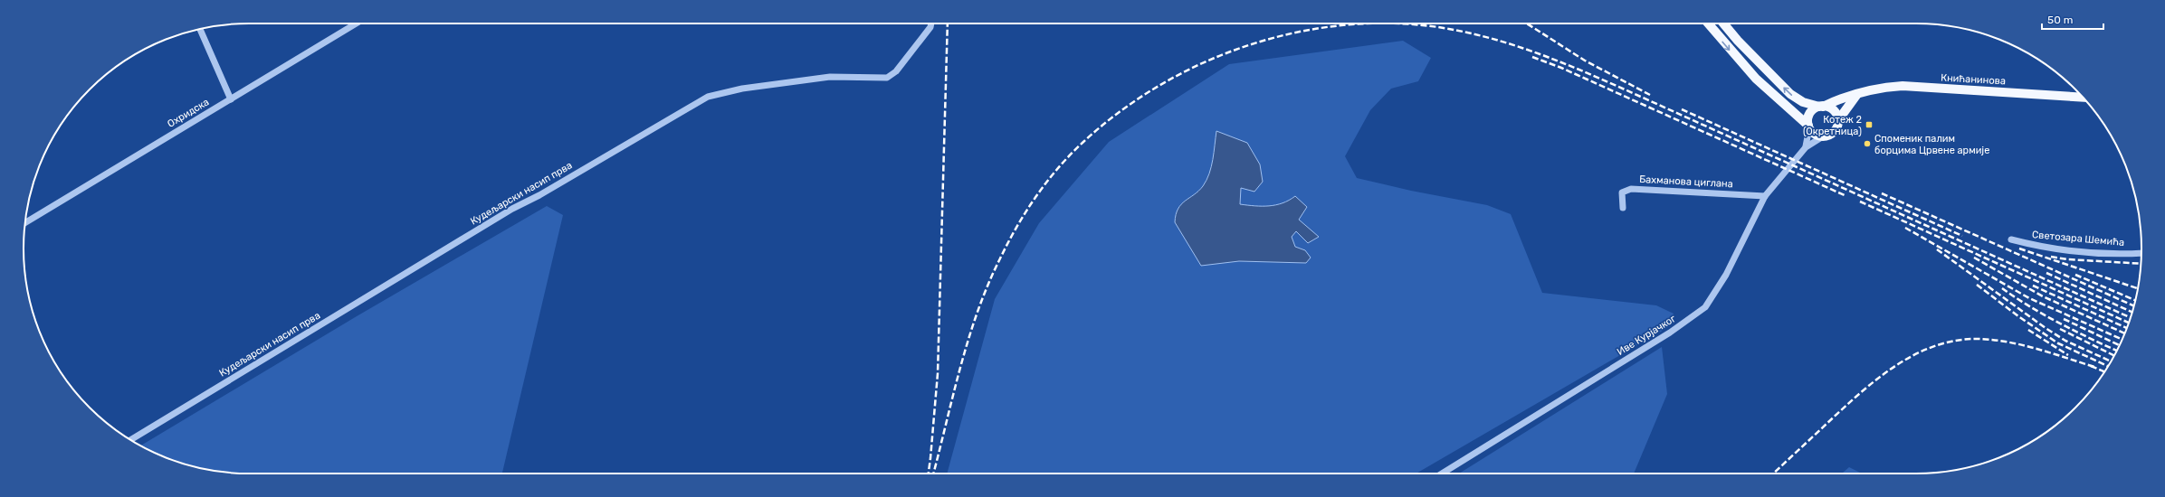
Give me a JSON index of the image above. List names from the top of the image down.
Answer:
{
  "streets": {
    "main road": ["Книћанинова"],
    "street": [
      "Охридска",
      "Бахманова циглана",
      "Кудељарски насип прва",
      "Светозара Шемића",
      "Иве Курјачког"
    ]
  },
  "crossings": [
    ["Бахманова циглана", "Иве Курјачког"]
  ],
  "places": {
    "transit": ["Котеж 2 (Окретница)"],
    "other": ["Споменик палим борцима Црвене армије"]
  },
  "scale_bar": "50 m"
}
